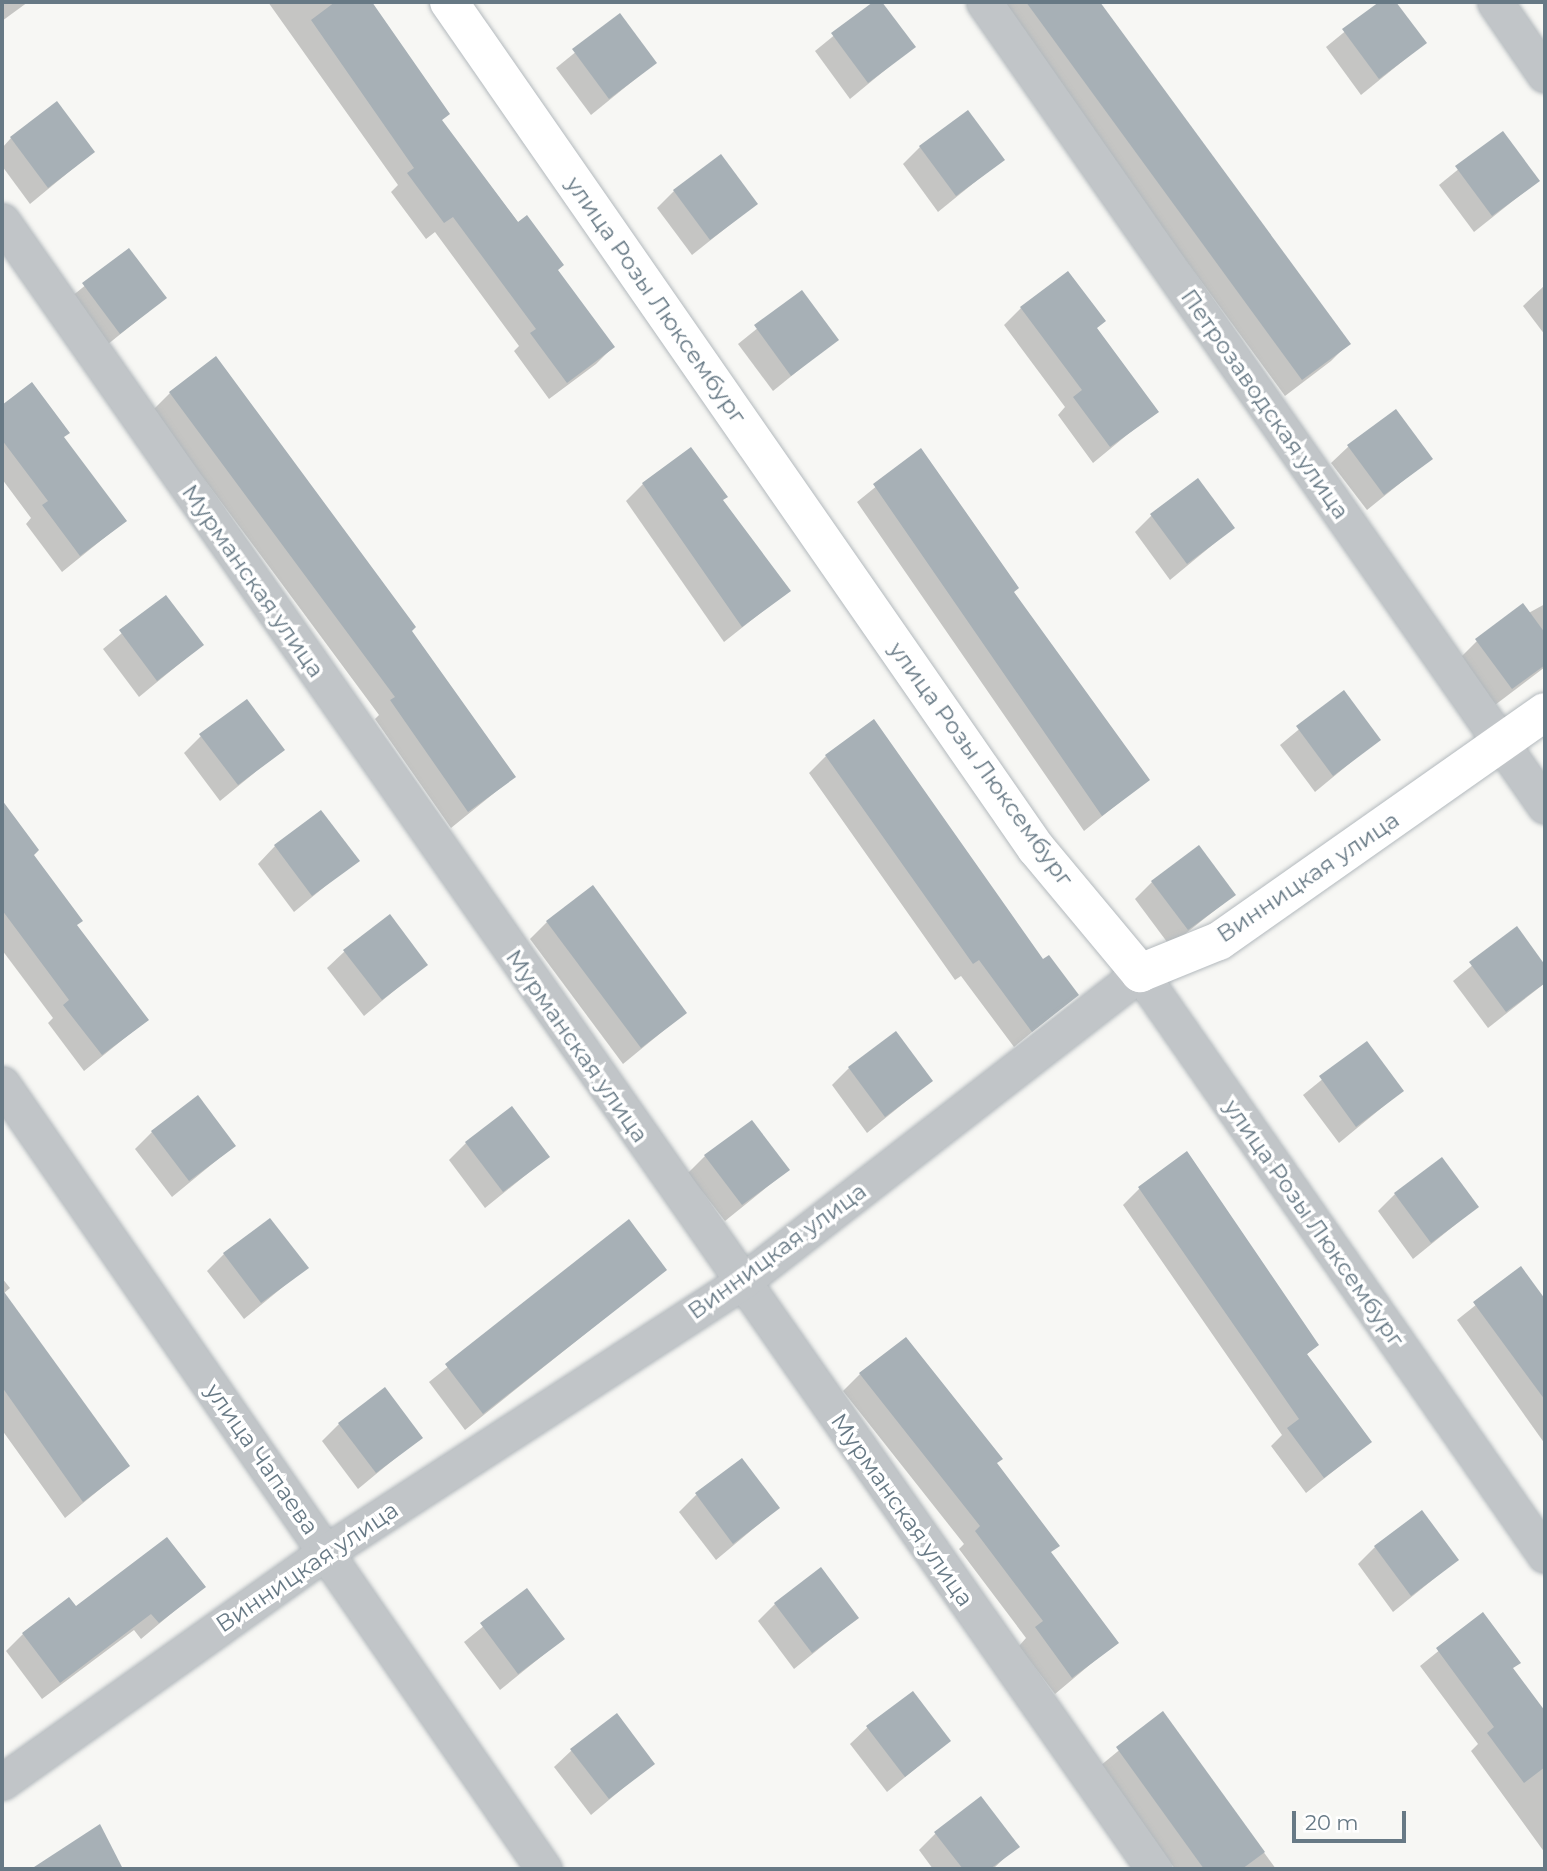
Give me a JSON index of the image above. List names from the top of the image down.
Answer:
{
  "streets": {
    "main road": ["улица Розы Люксембург", "Винницкая улица"],
    "street": ["Петрозаводская улица", "Мурманская улица", "улица Чапаева"]
  },
  "crossings": [
    ["улица Розы Люксембург", "Винницкая улица"],
    ["Петрозаводская улица", "Винницкая улица"],
    ["Мурманская улица", "Винницкая улица"],
    ["Винницкая улица", "улица Чапаева"]
  ],
  "scale_bar": "20 m"
}
